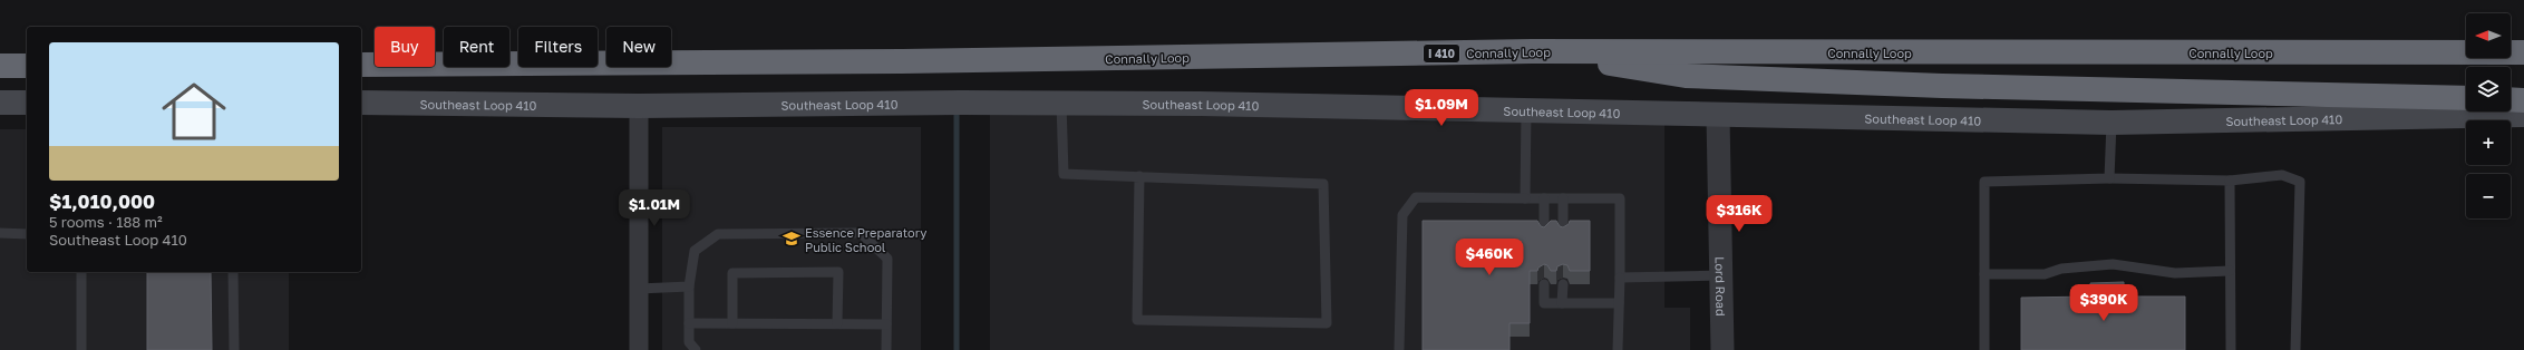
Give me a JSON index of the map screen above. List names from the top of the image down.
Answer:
{
  "streets": {
    "highway": ["Connally Loop", "I 410"],
    "main road": ["Southeast Loop 410"],
    "street": ["Lord Road"]
  },
  "crossings": [
    ["Southeast Loop 410", "Lord Road"]
  ],
  "places": {
    "school or university": ["Essence Preparatory Public School"]
  },
  "north": "left",
  "page": {
    "map_buttons": ["+", "−"],
    "chip": [
      "Buy",
      "Rent",
      "Filters",
      "New"
    ],
    "list": [
      {
        "name": "$1,010,000",
        "note": "5 rooms · 188 m² · Southeast Loop 410"
      }
    ],
    "price": [
      "$1.09M",
      "$1.01M",
      "$316K",
      "$460K",
      "$390K"
    ]
  }
}
